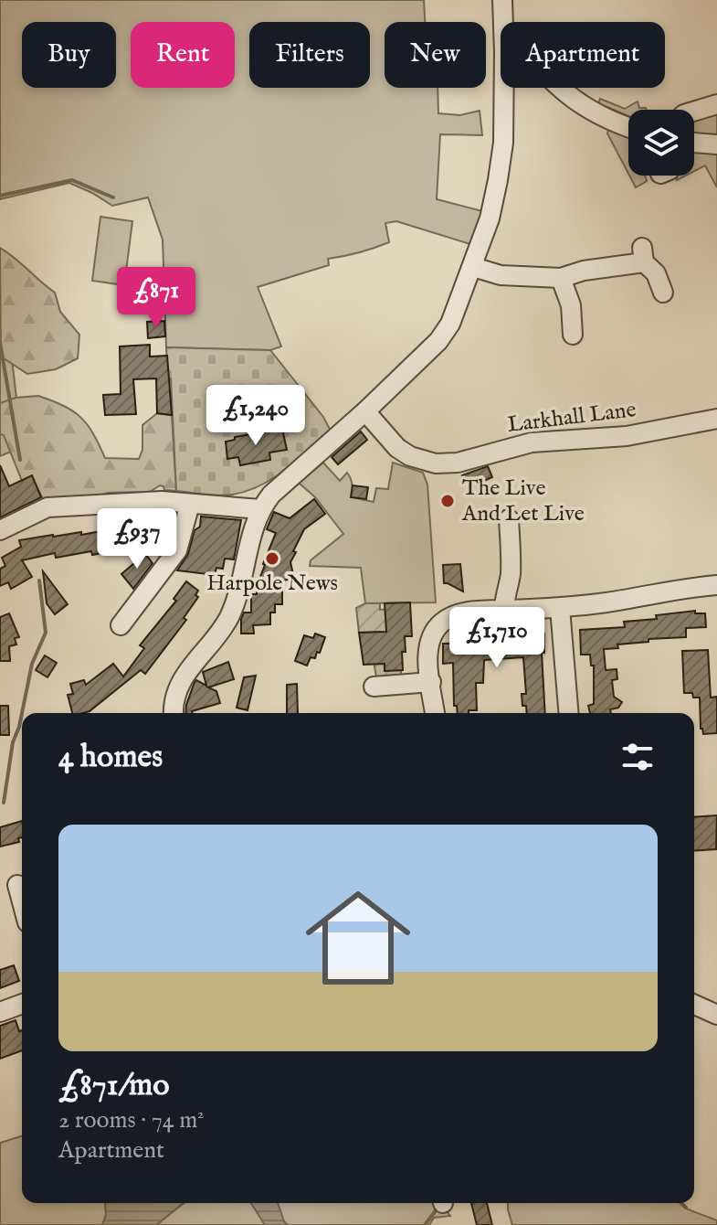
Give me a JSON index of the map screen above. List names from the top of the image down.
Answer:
{
  "streets": {
    "street": ["Larkhall Lane"]
  },
  "places": ["The Live And Let Live", "Harpole News"],
  "page": {
    "chip": [
      "Buy",
      "Rent",
      "Filters",
      "New",
      "Apartment"
    ],
    "price": [
      "£871",
      "£1,240",
      "£937",
      "£1,710"
    ],
    "heading": "4 homes",
    "list": [
      {
        "name": "£871/mo",
        "note": "2 rooms · 74 m² · Apartment"
      }
    ]
  }
}
